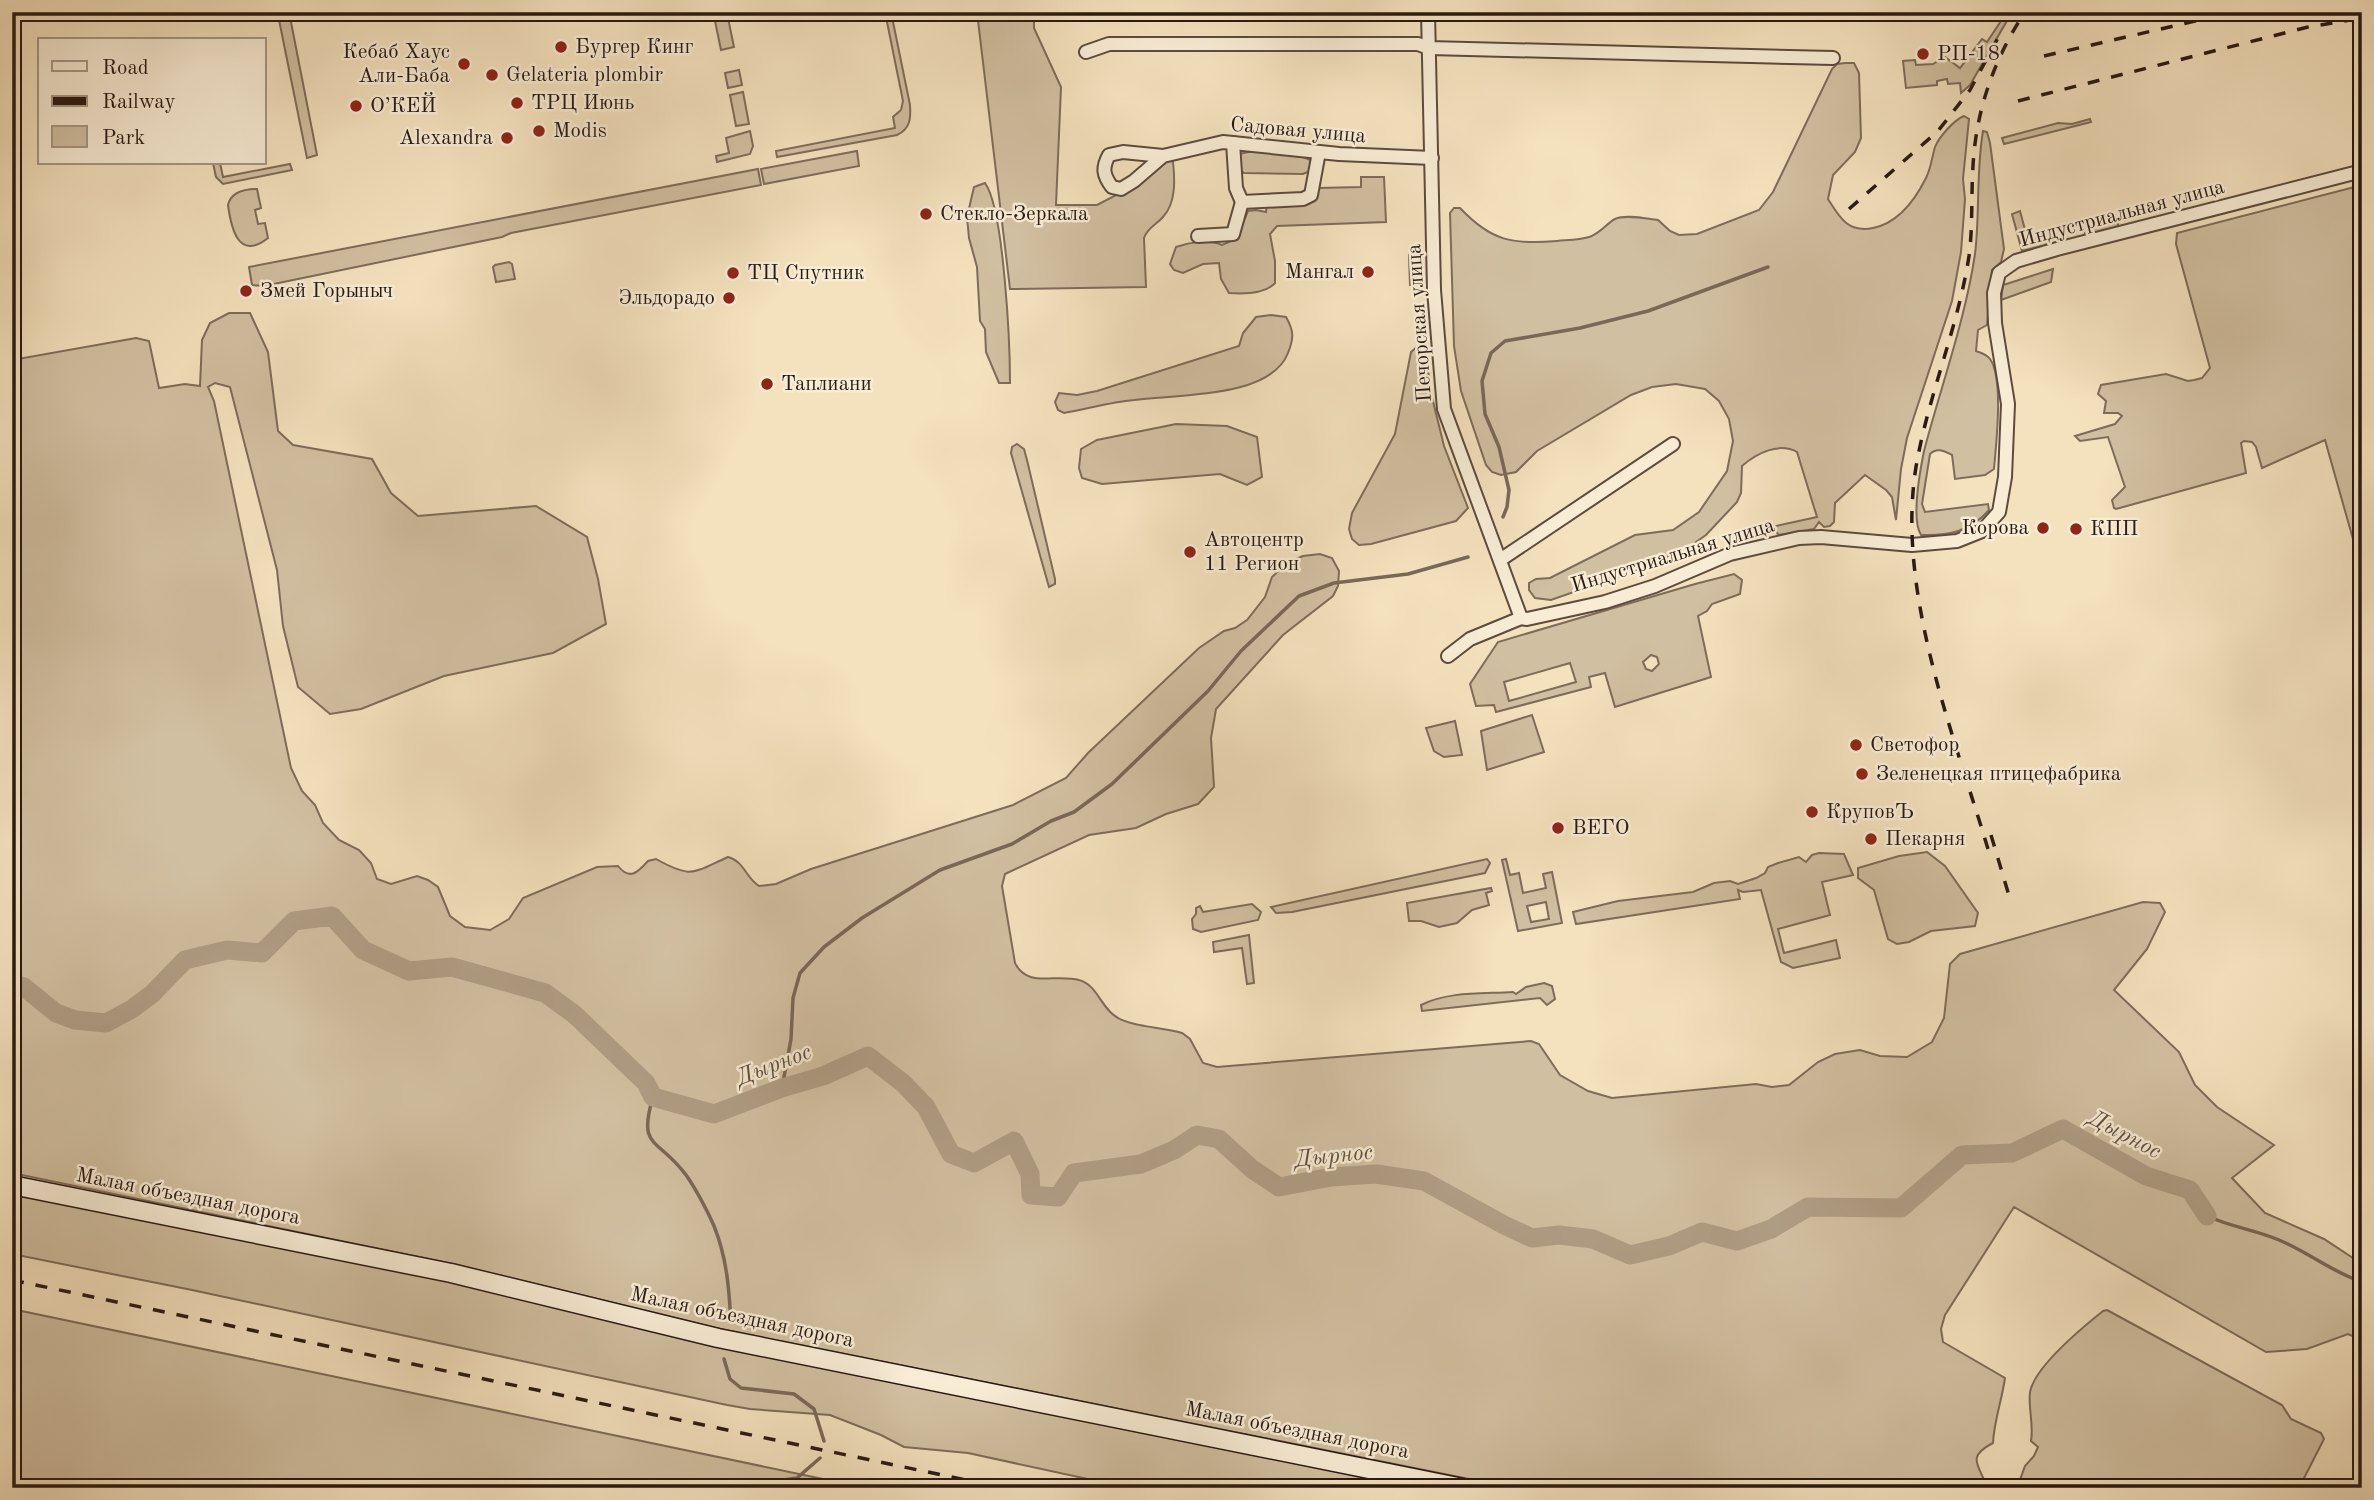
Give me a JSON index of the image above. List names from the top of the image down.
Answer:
{
  "streets": {
    "street": [
      "Садовая улица",
      "Индустриальная улица",
      "Печорская улица",
      "Малая объездная дорога"
    ]
  },
  "crossings": [
    ["Садовая улица", "Печорская улица"],
    ["Индустриальная улица", "Печорская улица"]
  ],
  "water": ["Дырнос"],
  "places": [
    "Бургер Кинг",
    "РП-18",
    "Кебаб Хаус Али-Баба",
    "Gelateria plombir",
    "ТРЦ Июнь",
    "О’КЕЙ",
    "Modis",
    "Alexandra",
    "Стекло-Зеркала",
    "Мангал",
    "ТЦ Спутник",
    "Змей Горыныч",
    "Эльдорадо",
    "Таплиани",
    "Корова",
    "КПП",
    "Автоцентр 11 Регион",
    "Светофор",
    "Зеленецкая птицефабрика",
    "КруповЪ",
    "ВЕГО",
    "Пекарня"
  ],
  "legend": ["Road", "Railway", "Park"]
}
